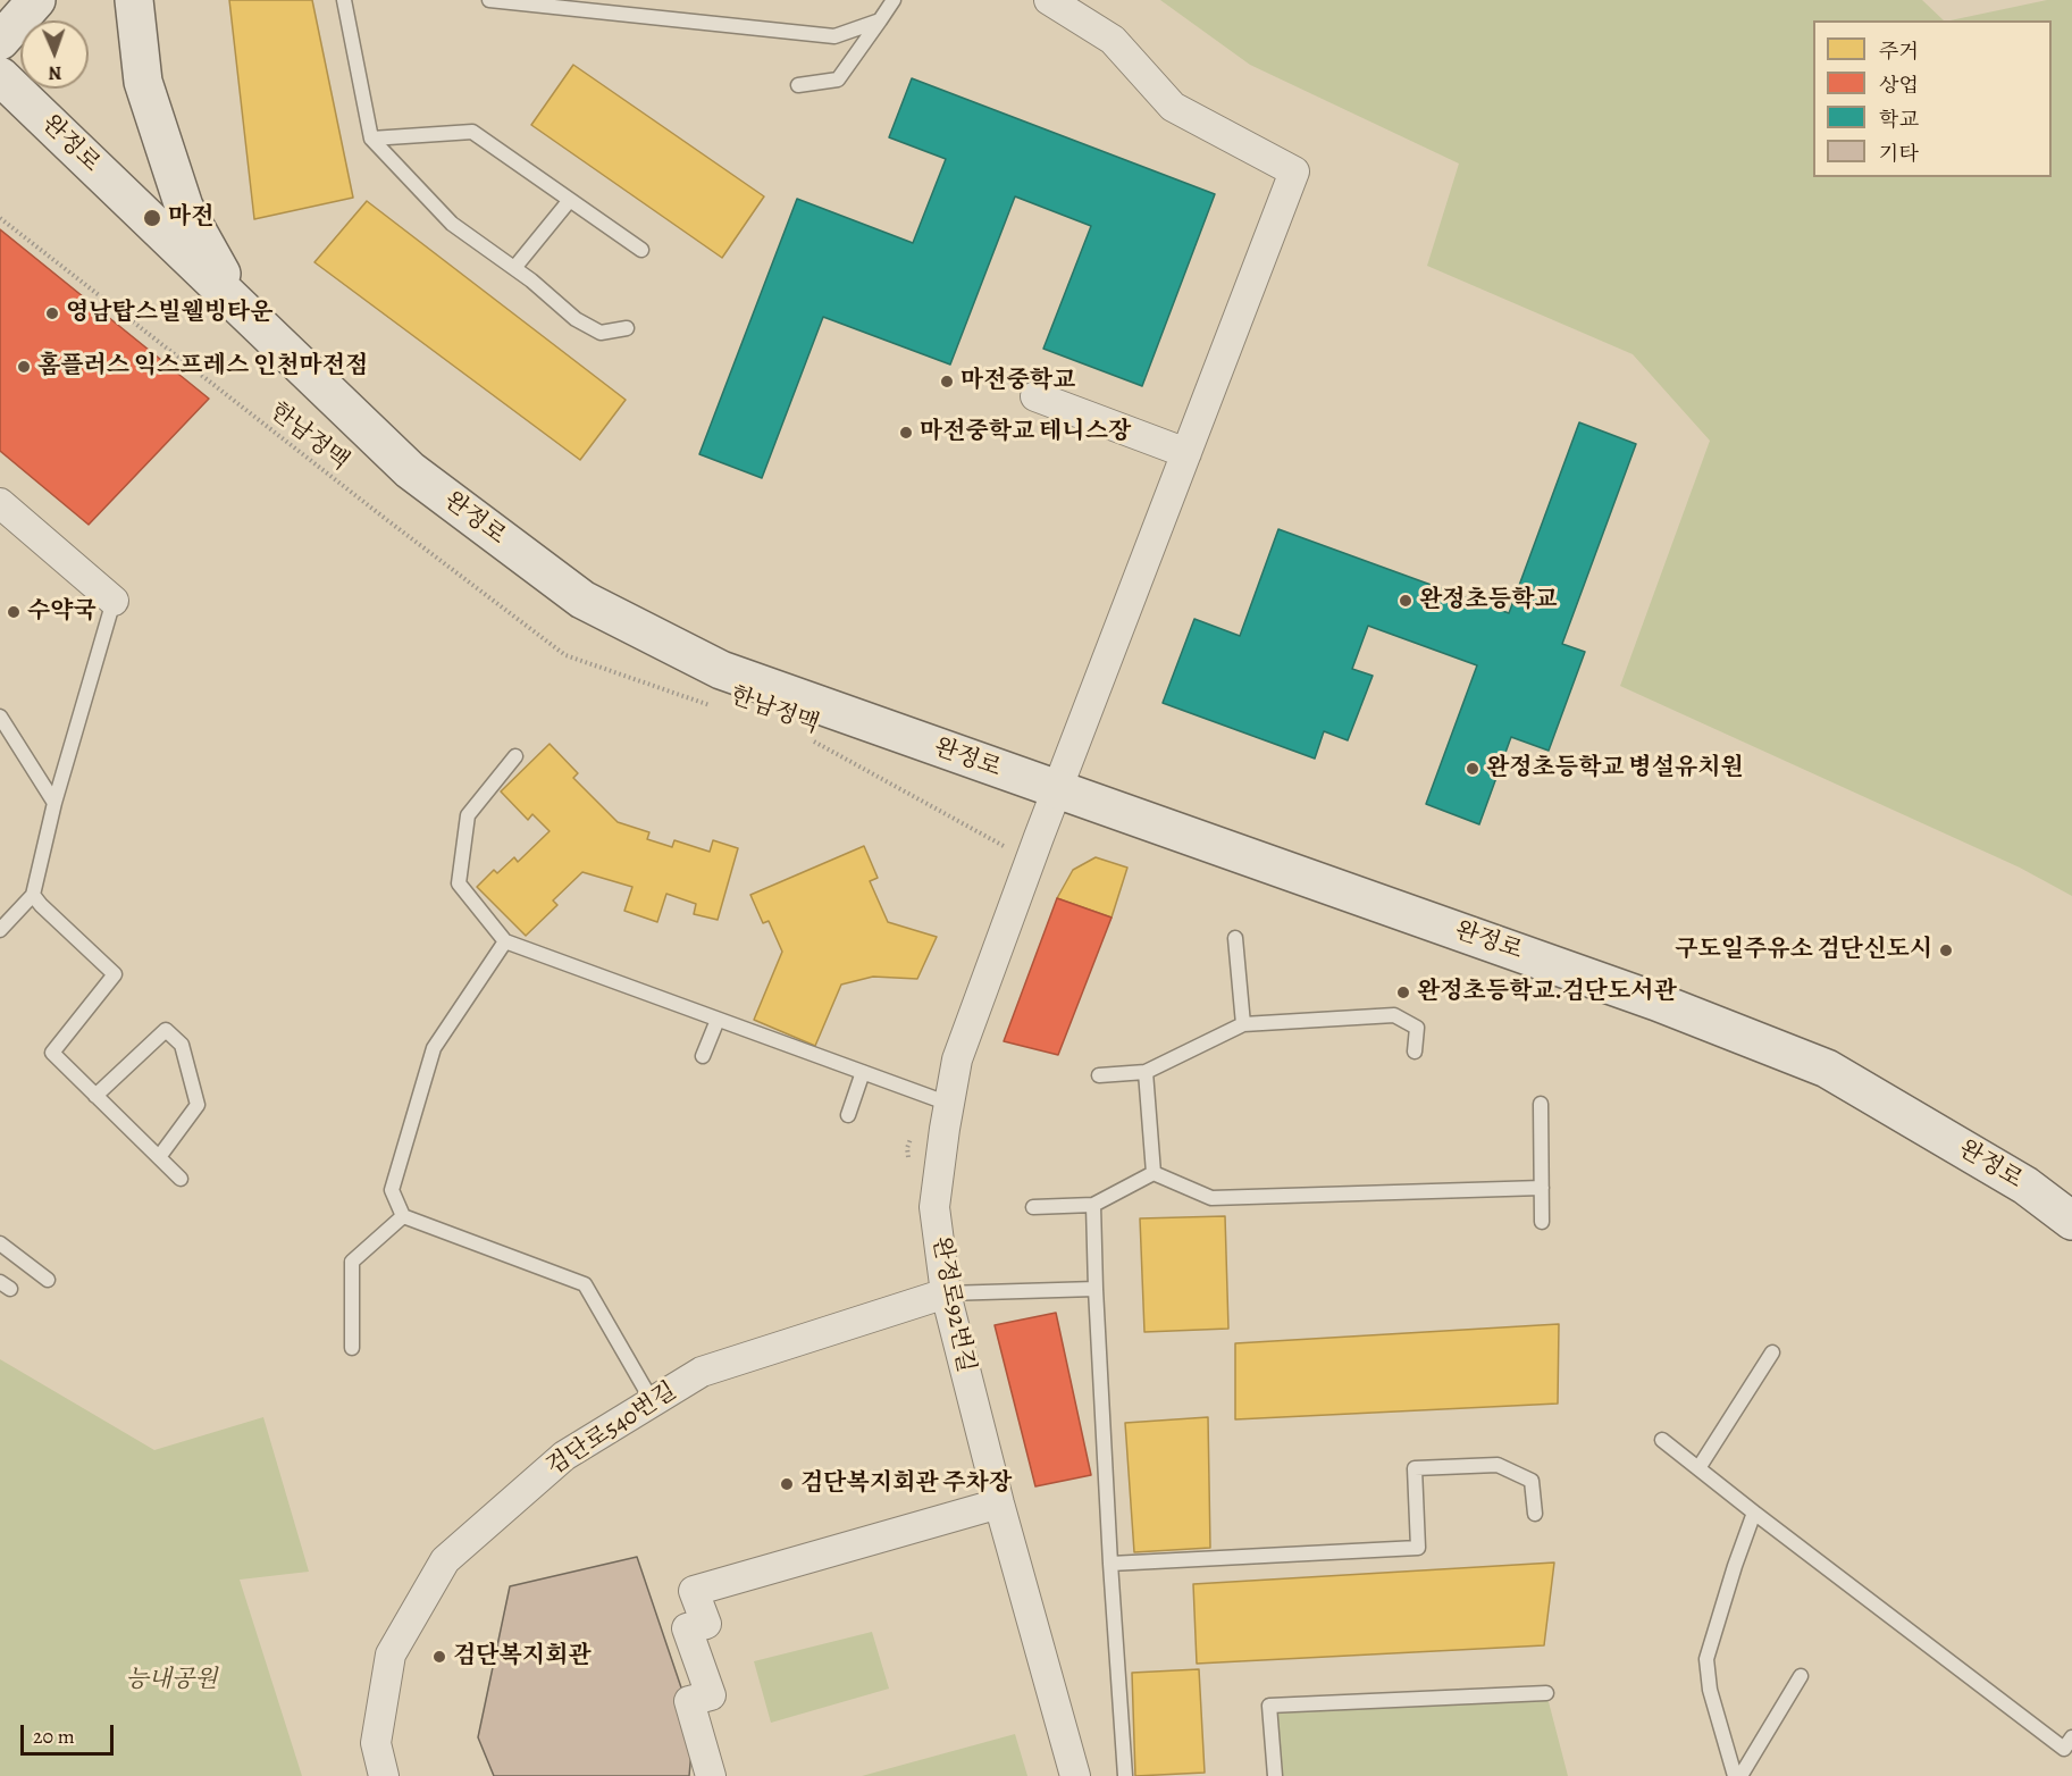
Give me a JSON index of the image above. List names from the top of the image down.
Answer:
{
  "streets": {
    "main road": ["완정로"],
    "street": ["완정로92번길", "검단로540번길"],
    "path": ["한남정맥"]
  },
  "crossings": [
    ["완정로", "완정로92번길"],
    ["완정로92번길", "검단로540번길"]
  ],
  "parks": ["능내공원"],
  "places": [
    "마전",
    "영남탑스빌웰빙타운",
    "홈플러스 익스프레스 인천마전점",
    "마전중학교",
    "마전중학교 테니스장",
    "완정초등학교",
    "수약국",
    "완정초등학교 병설유치원",
    "구도일주유소 검단신도시",
    "완정초등학교.검단도서관",
    "검단복지회관 주차장",
    "검단복지회관"
  ],
  "legend": [
    "주거",
    "상업",
    "학교",
    "기타"
  ],
  "scale_bar": "20 m",
  "north": "bottom"
}
